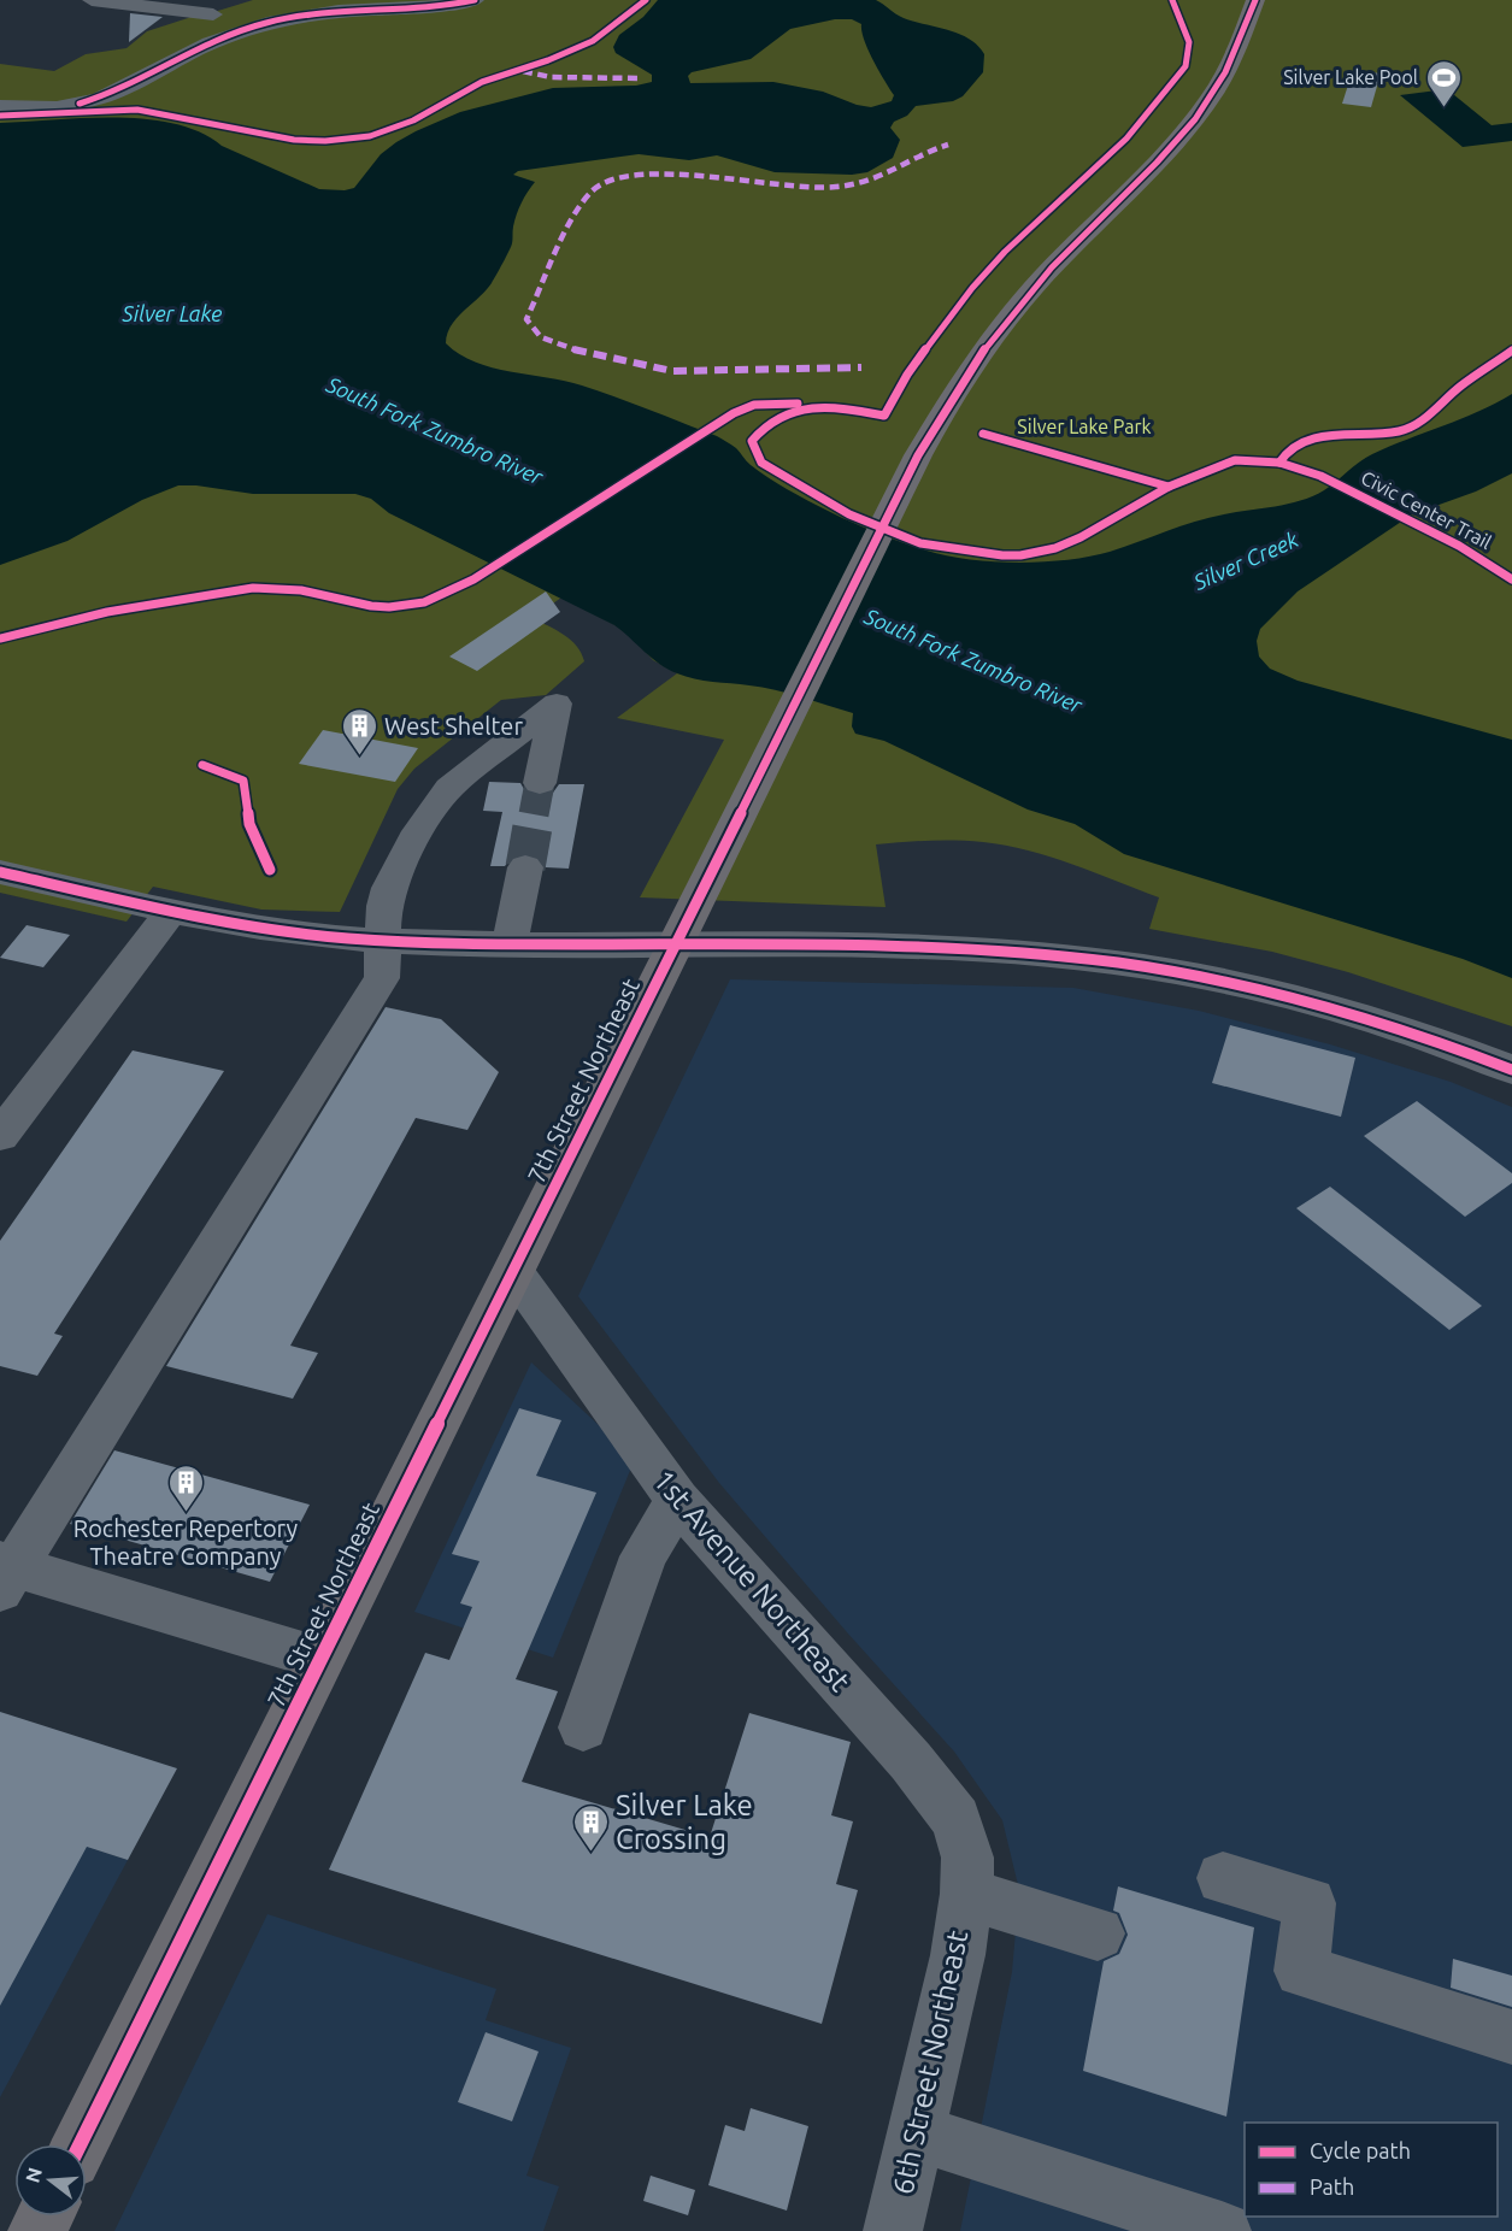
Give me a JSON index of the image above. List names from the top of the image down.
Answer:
{
  "streets": {
    "main road": ["7th Street Northeast"],
    "street": ["1st Avenue Northeast", "6th Street Northeast"],
    "cycle path": ["Civic Center Trail"]
  },
  "crossings": [
    ["7th Street Northeast", "1st Avenue Northeast"],
    ["1st Avenue Northeast", "6th Street Northeast"]
  ],
  "water": ["Silver Lake", "South Fork Zumbro River", "Silver Creek"],
  "parks": ["Silver Lake Park"],
  "places": {
    "sports": ["Silver Lake Pool"],
    "building": ["West Shelter", "Rochester Repertory Theatre Company", "Silver Lake Crossing"]
  },
  "legend": ["Cycle path", "Path"],
  "north": "left"
}
